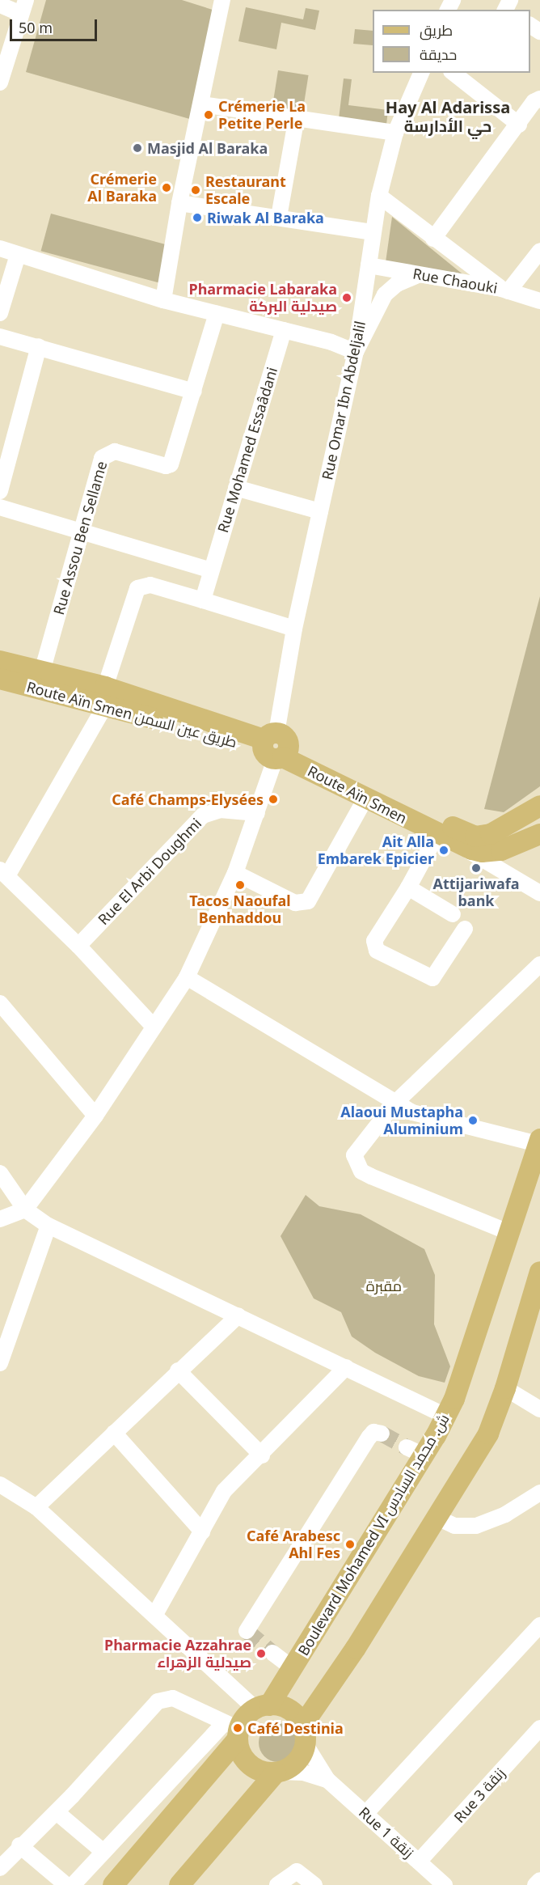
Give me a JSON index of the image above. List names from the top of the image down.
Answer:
{
  "streets": {
    "main road": ["Route Aïn Smen طريق عين السمن", "Route Aïn Smen", "Boulevard Mohamed VI ش. محمد السادس"],
    "street": [
      "Rue Chaouki",
      "Rue Omar Ibn Abdeljalil",
      "Rue Mohamed Essaâdani",
      "Rue Assou Ben Sellame",
      "Rue El Arbi Doughmi",
      "Rue 3 زنقة",
      "Rue 1 زنقة"
    ]
  },
  "crossings": [
    ["Rue Chaouki", "Rue Omar Ibn Abdeljalil"],
    ["Rue Omar Ibn Abdeljalil", "Route Aïn Smen طريق عين السمن"],
    ["Rue Omar Ibn Abdeljalil", "Route Aïn Smen"],
    ["Rue Omar Ibn Abdeljalil", "Rue El Arbi Doughmi"],
    ["Rue Assou Ben Sellame", "Route Aïn Smen طريق عين السمن"],
    ["Route Aïn Smen طريق عين السمن", "Route Aïn Smen"],
    ["Rue 3 زنقة", "Rue 1 زنقة"]
  ],
  "districts": ["Hay Al Adarissa حي الأدارسة"],
  "parks": ["مقبرة"],
  "places": [
    "Crémerie La Petite Perle",
    "Masjid Al Baraka",
    "Crémerie Al Baraka",
    "Restaurant Escale",
    "Riwak Al Baraka",
    "Pharmacie Labaraka صيدلية البركة",
    "Café Champs-Elysées",
    "Ait Alla Embarek Epicier",
    "Attijariwafa bank",
    "Tacos Naoufal Benhaddou",
    "Alaoui Mustapha Aluminium",
    "Café Arabesc Ahl Fes",
    "Pharmacie Azzahrae صيدلية الزهراء",
    "Café Destinia"
  ],
  "legend": ["طريق", "حديقة"],
  "scale_bar": "50 m"
}
